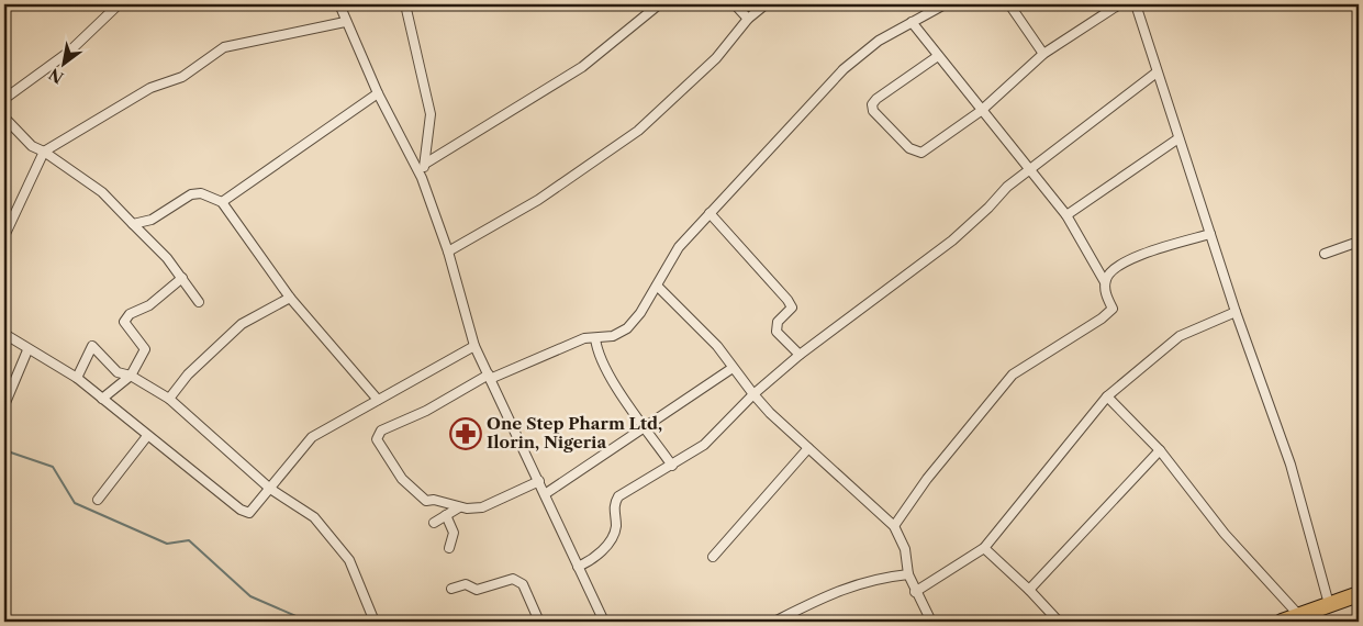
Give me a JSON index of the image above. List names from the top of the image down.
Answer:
{
  "places": {
    "pharmacy": ["One Step Pharm Ltd, Ilorin, Nigeria"]
  },
  "north": "bottom left"
}
